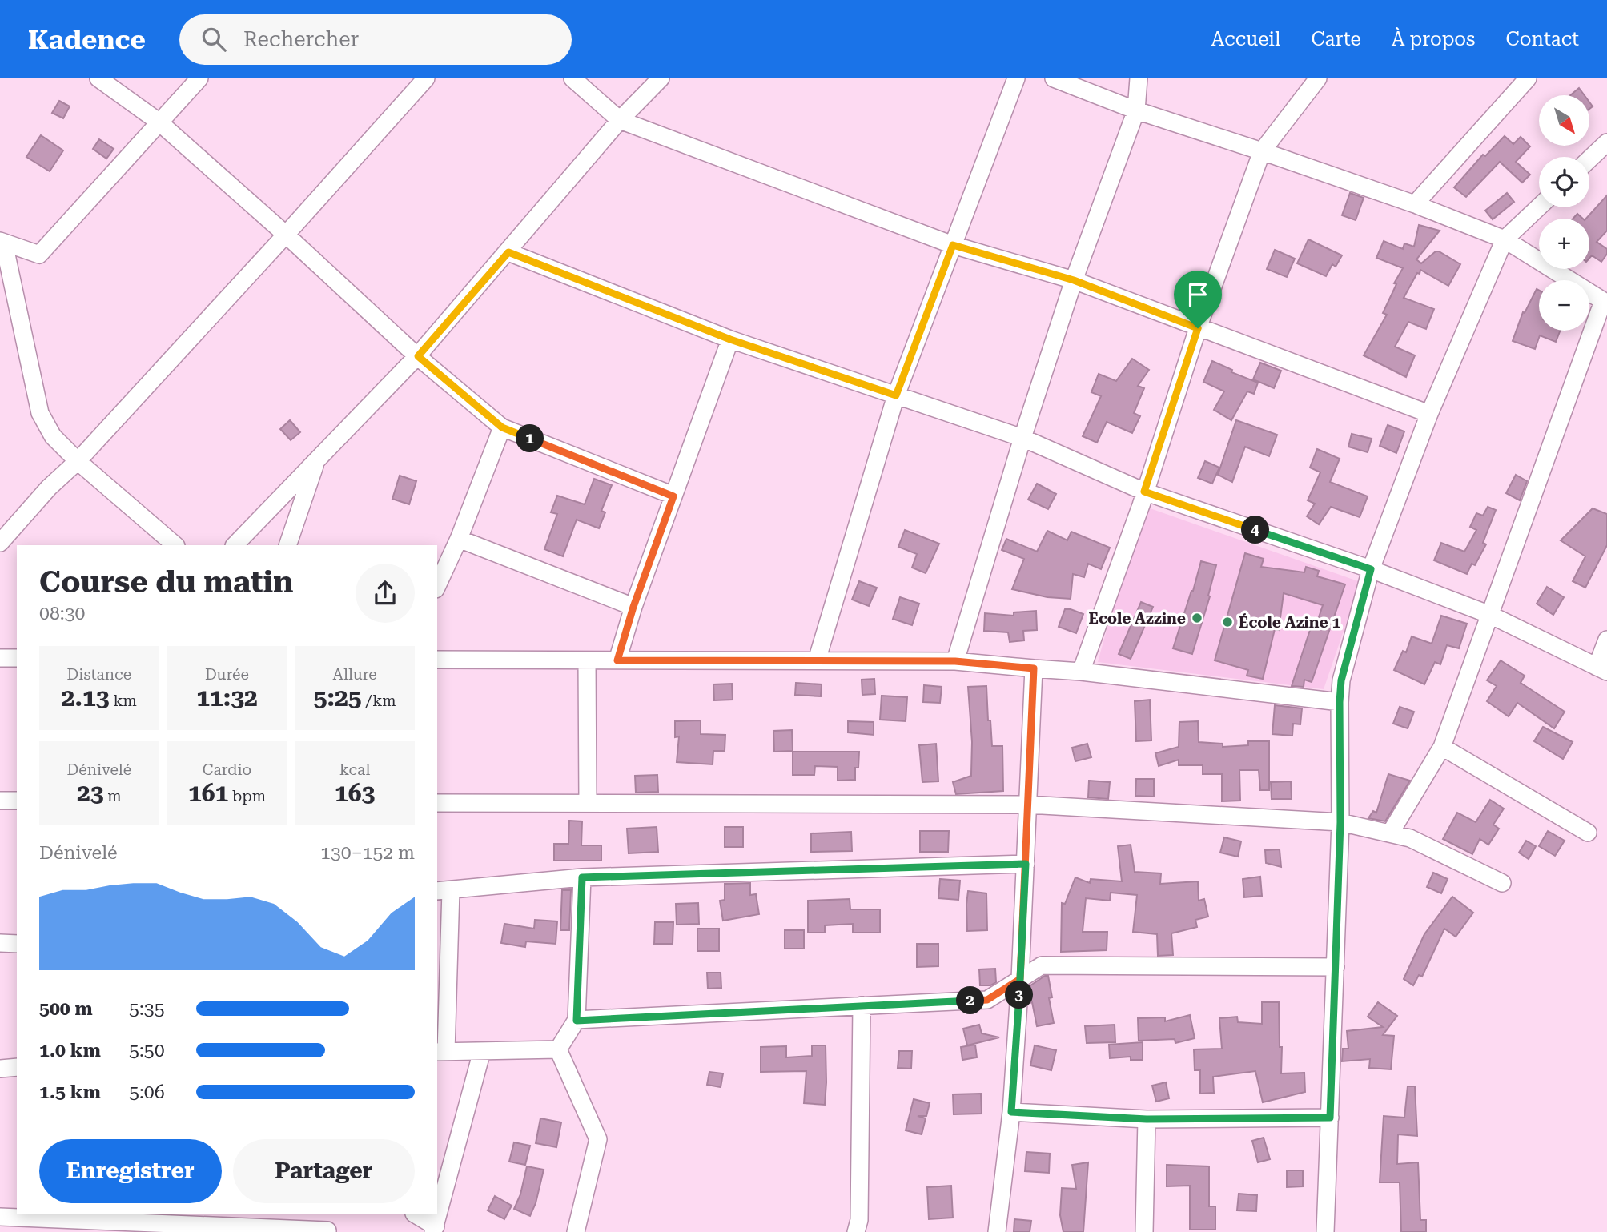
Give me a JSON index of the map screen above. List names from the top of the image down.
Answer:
{
  "places": ["Ecole Azzine", "École Azine 1"],
  "north": "bottom right",
  "page": {
    "header": "Kadence",
    "search": "Rechercher",
    "nav": [
      "Accueil",
      "Carte",
      "À propos",
      "Contact"
    ],
    "map_buttons": ["+", "−"],
    "pins": [
      "1",
      "4",
      "3",
      "2"
    ],
    "heading": ["Course du matin", "08:30"],
    "stats": [
      ["Distance", "2.13 km"],
      ["Durée", "11:32"],
      ["Allure", "5:25 /km"],
      ["Dénivelé", "23 m"],
      ["Cardio", "161 bpm"],
      ["kcal", "163"]
    ],
    "chart": ["Dénivelé", "130–152 m"],
    "list": [
      {
        "name": "500 m",
        "note": "5:35"
      },
      {
        "name": "1.0 km",
        "note": "5:50"
      },
      {
        "name": "1.5 km",
        "note": "5:06"
      }
    ],
    "buttons": ["Enregistrer", "Partager"]
  }
}
